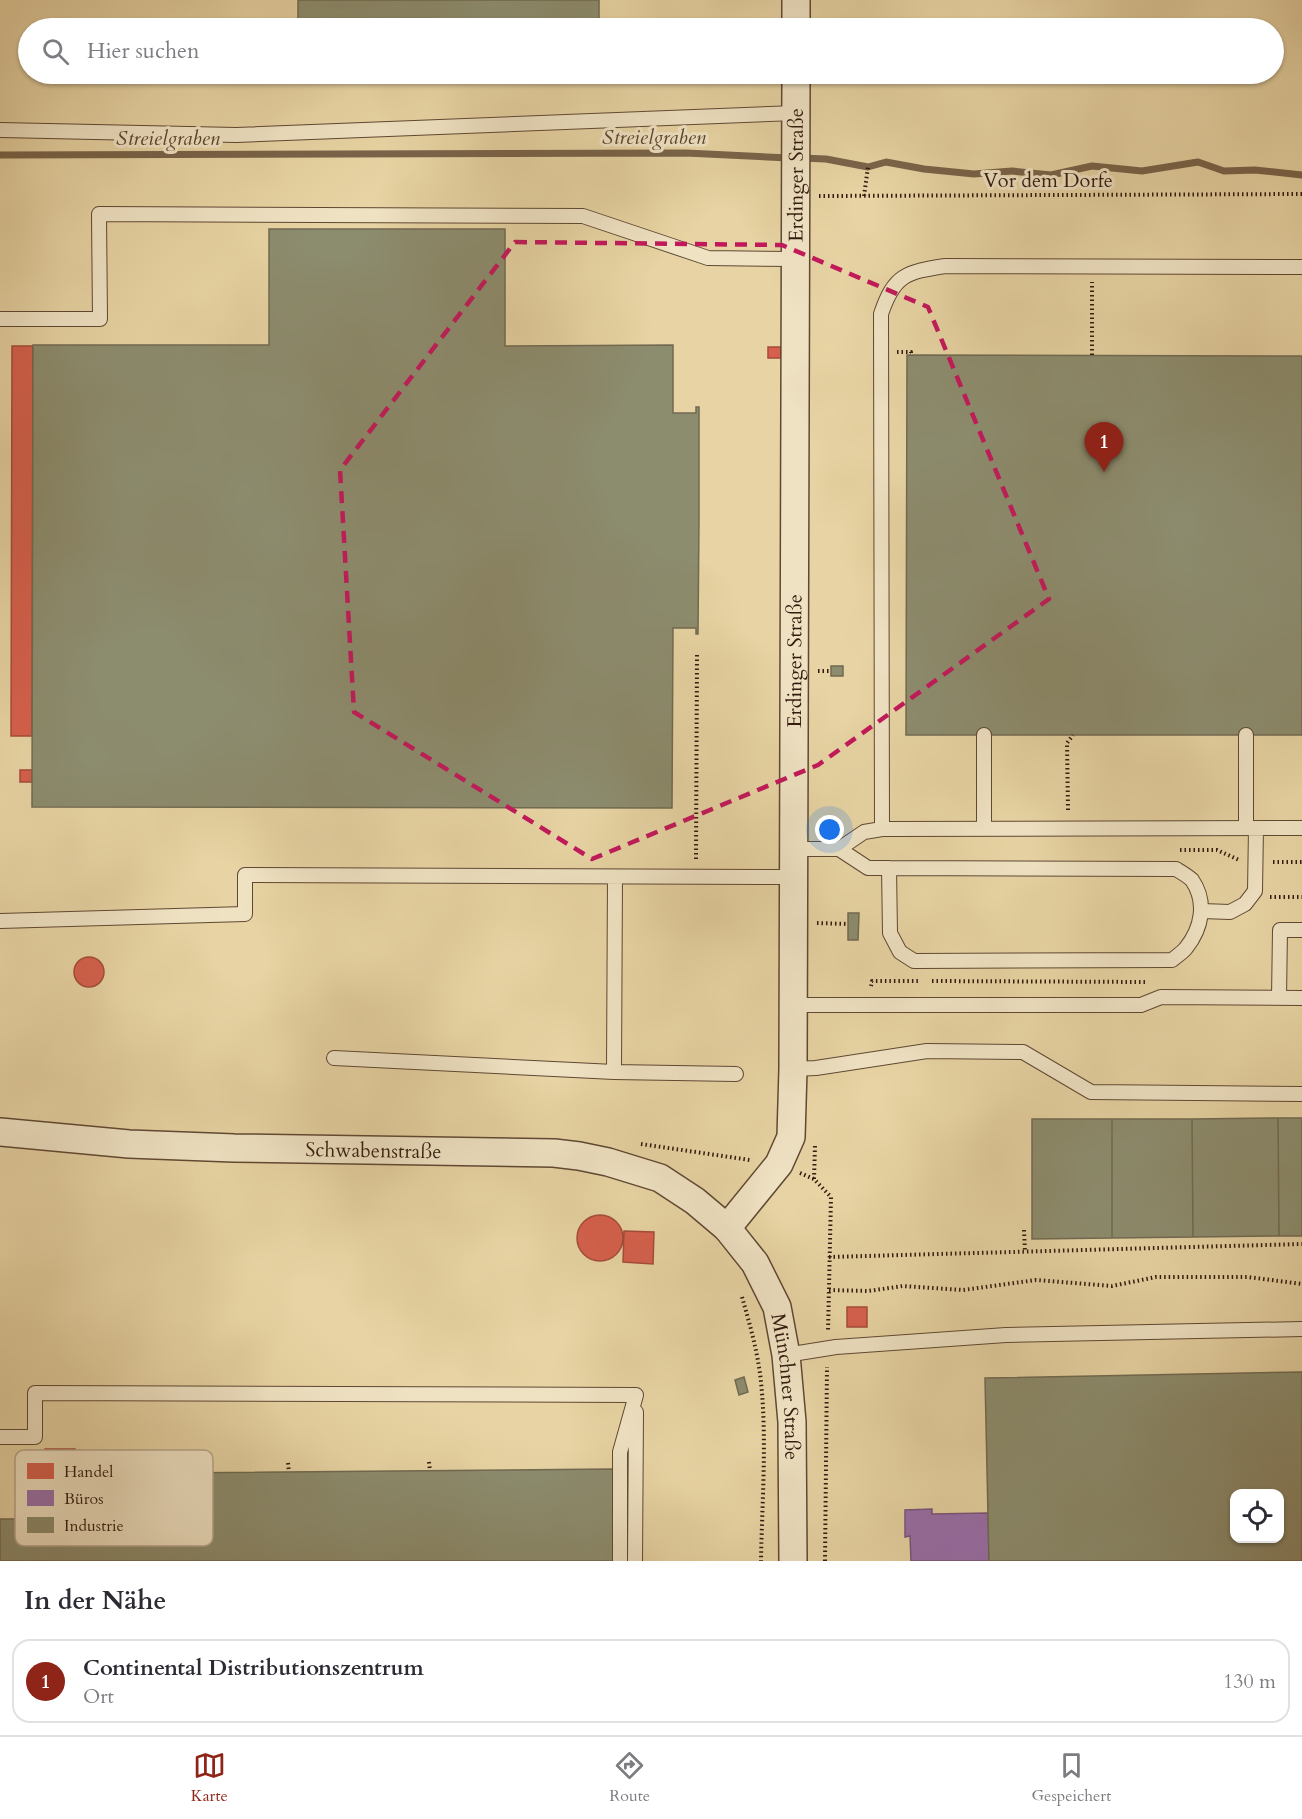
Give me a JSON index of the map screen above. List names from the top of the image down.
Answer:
{
  "streets": {
    "street": ["Erdinger Straße", "Schwabenstraße", "Münchner Straße"],
    "path": ["Vor dem Dorfe"]
  },
  "crossings": [
    ["Erdinger Straße", "Vor dem Dorfe"],
    ["Erdinger Straße", "Schwabenstraße"],
    ["Erdinger Straße", "Münchner Straße"],
    ["Schwabenstraße", "Münchner Straße"]
  ],
  "water": ["Streielgraben"],
  "legend": ["Handel", "Büros", "Industrie"],
  "page": {
    "search": "Hier suchen",
    "pins": "1",
    "heading": "In der Nähe",
    "list": [
      {
        "mark": "1",
        "name": "Continental Distributionszentrum",
        "note": "Ort",
        "value": "130 m"
      }
    ],
    "nav": ["Karte", "Route", "Gespeichert"]
  }
}
